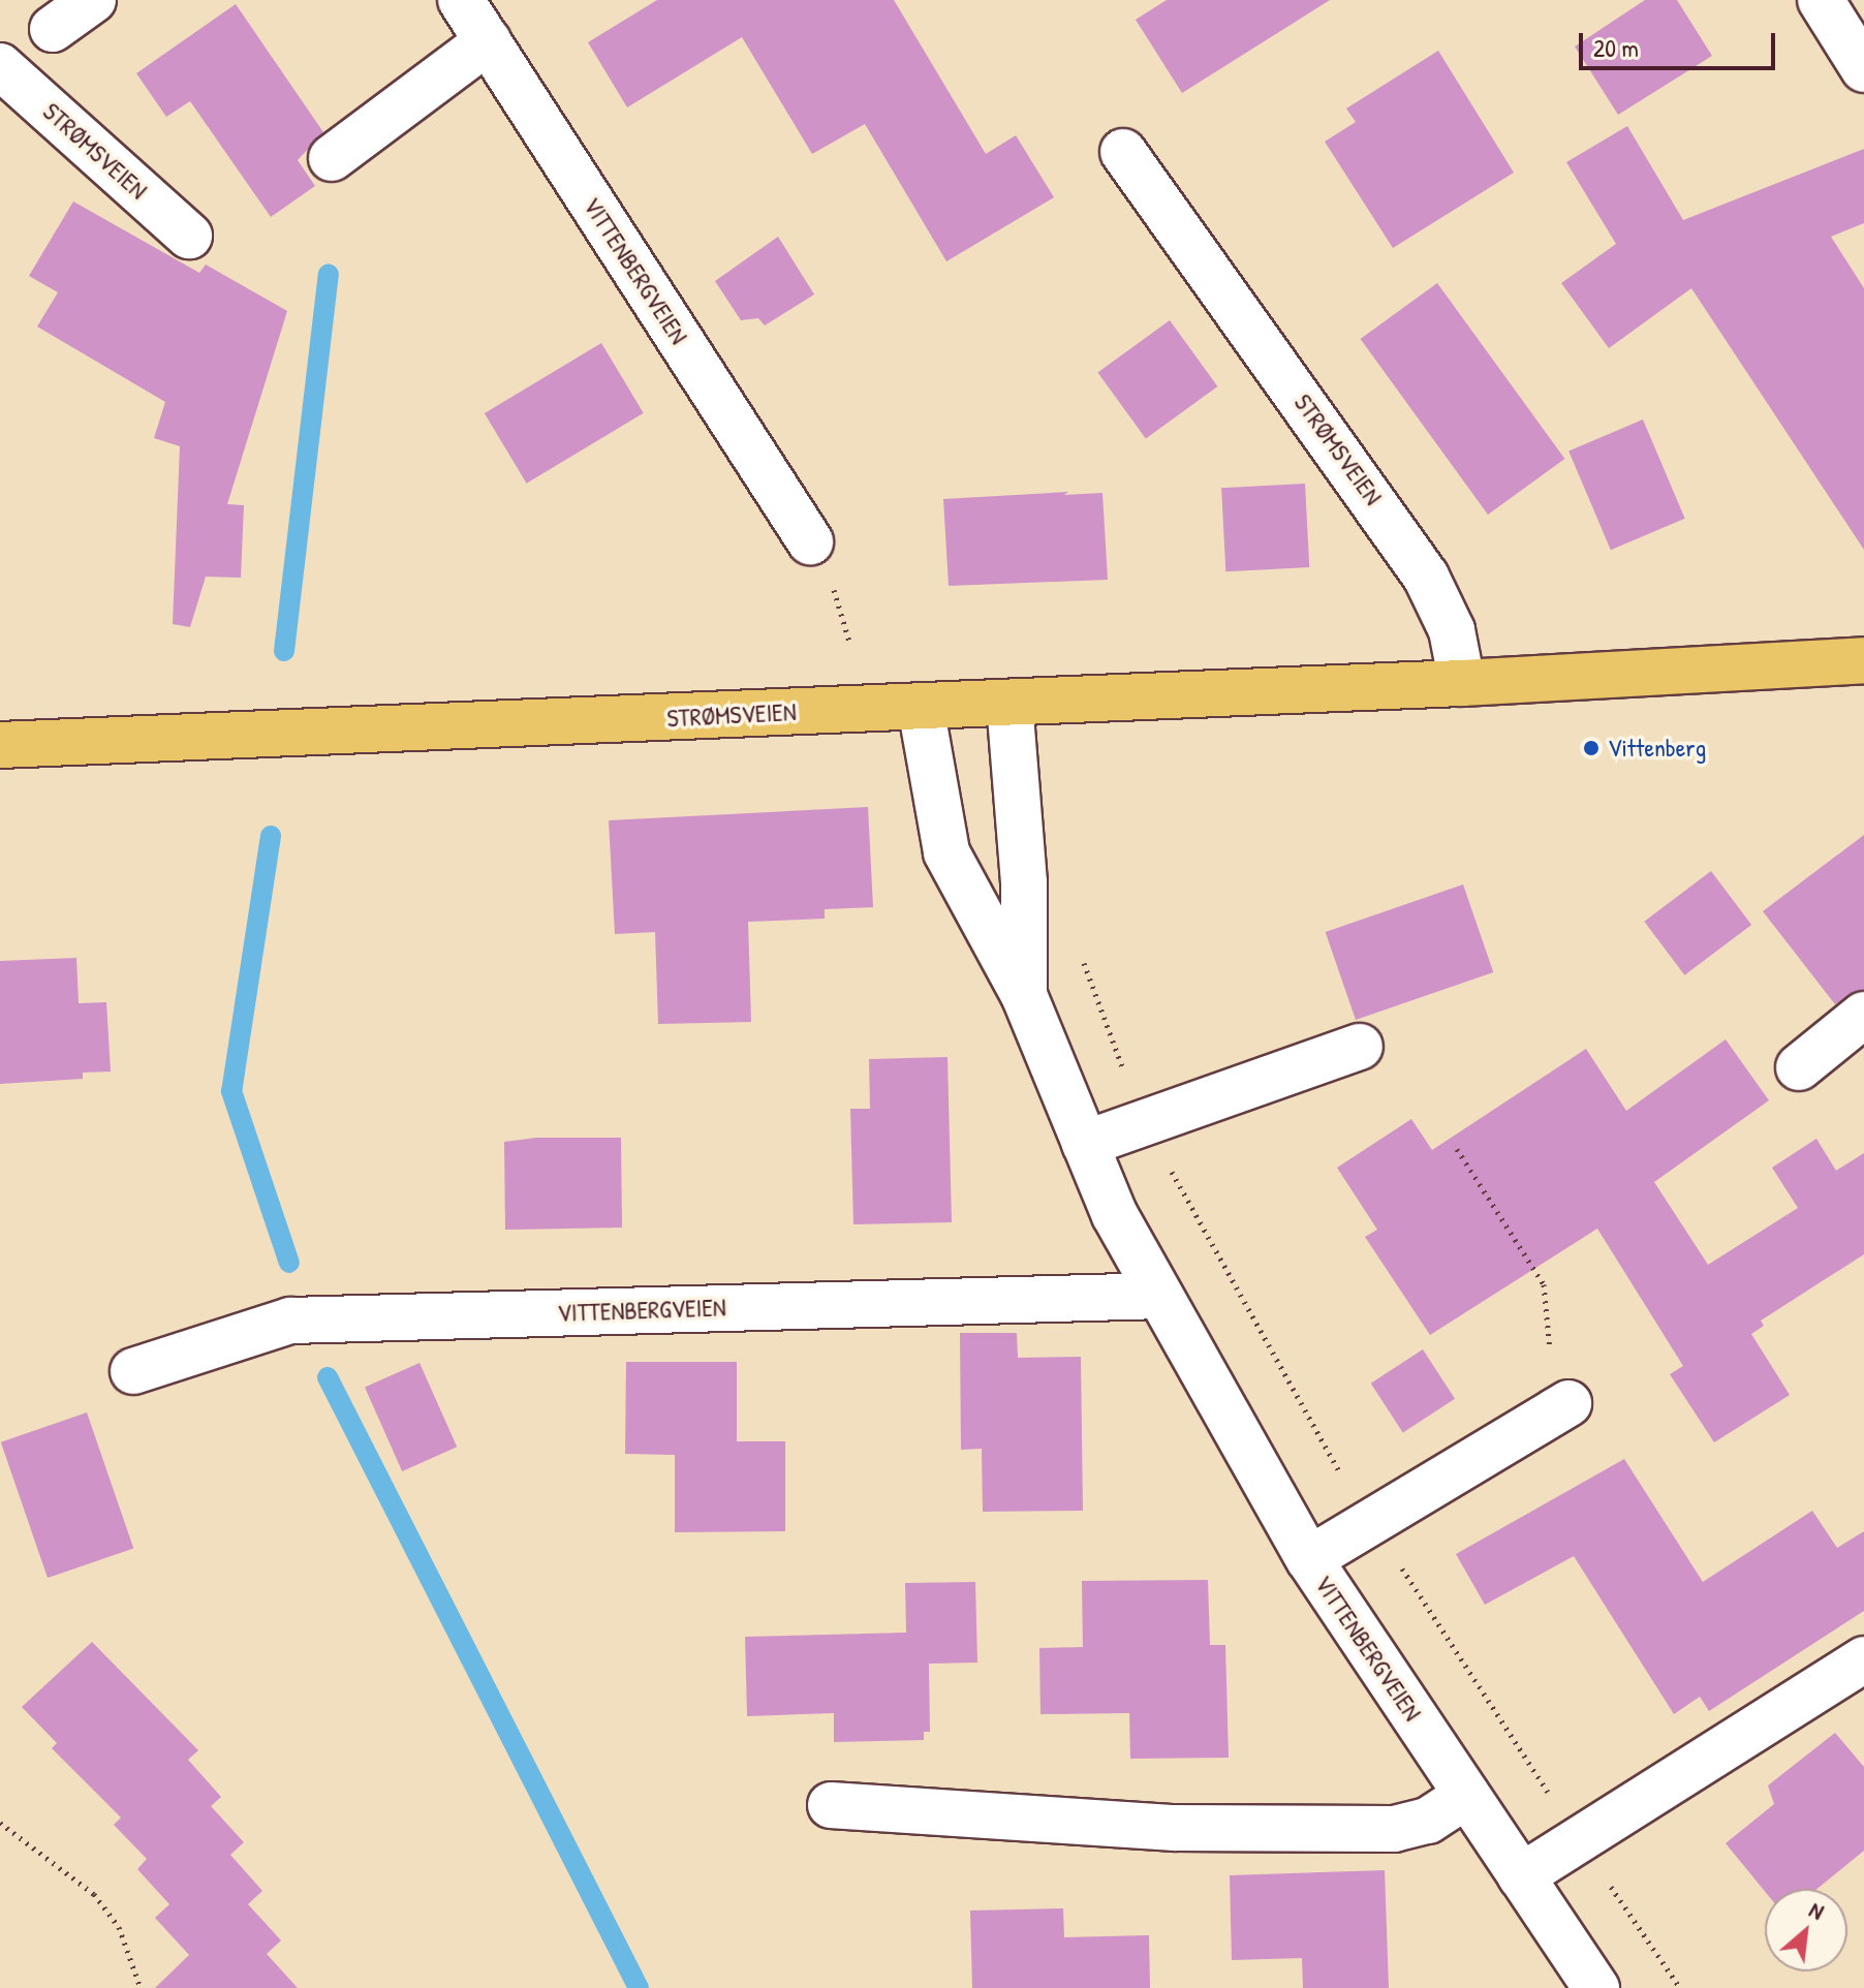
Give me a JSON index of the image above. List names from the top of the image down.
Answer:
{
  "streets": {
    "main road": ["STRØMSVEIEN"],
    "street": ["VITTENBERGVEIEN"]
  },
  "crossings": [
    ["STRØMSVEIEN", "VITTENBERGVEIEN"]
  ],
  "places": ["Vittenberg"],
  "scale_bar": "20 m",
  "north": "top right"
}
